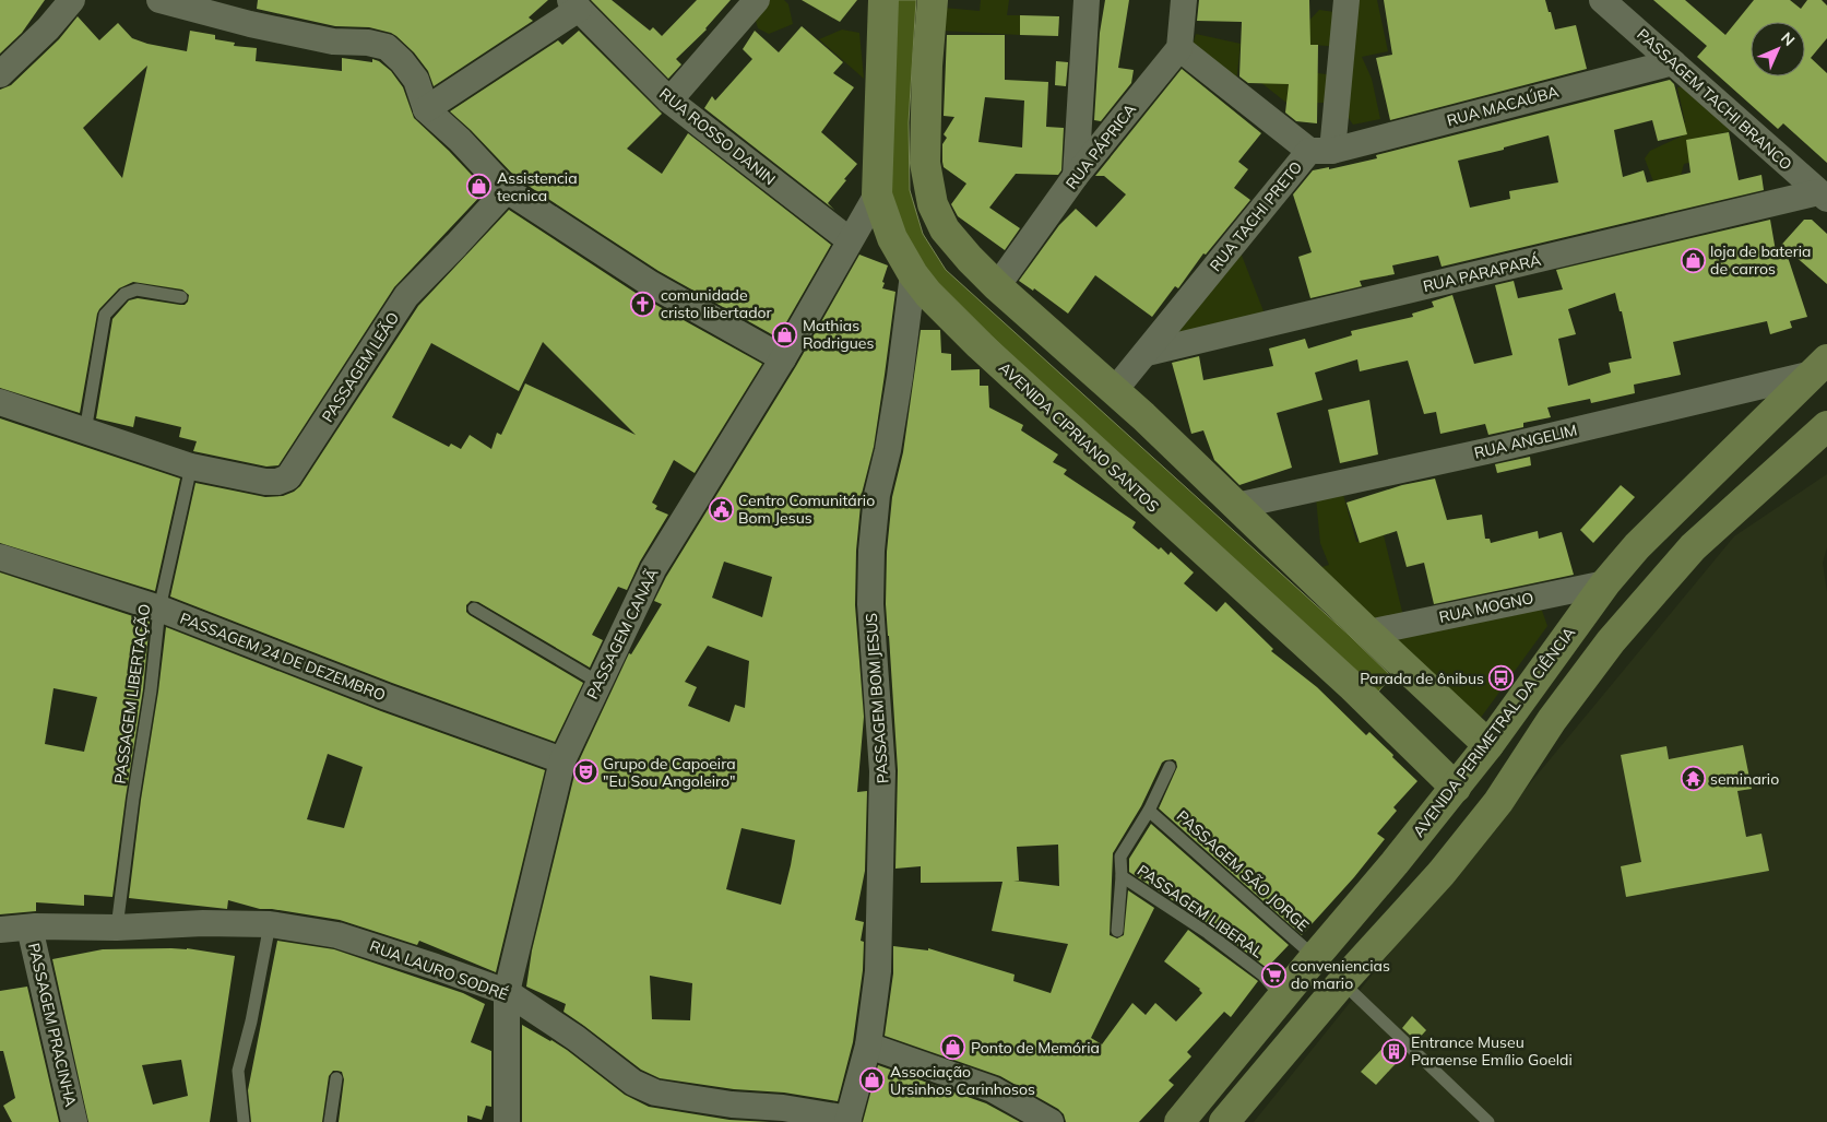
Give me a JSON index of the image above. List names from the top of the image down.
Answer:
{
  "streets": {
    "street": [
      "PASSAGEM TACHI BRANCO",
      "RUA MACAÚBA",
      "RUA ROSSO DANIN",
      "RUA PÁPRICA",
      "RUA TACHI PRETO",
      "RUA PARAPARÁ",
      "PASSAGEM LEÃO",
      "AVENIDA CIPRIANO SANTOS",
      "RUA ANGELIM",
      "RUA MOGNO",
      "PASSAGEM CANAÃ",
      "PASSAGEM 24 DE DEZEMBRO",
      "PASSAGEM BOM JESUS",
      "AVENIDA PERIMETRAL DA CIÊNCIA",
      "RUA LAURO SODRÉ",
      "PASSAGEM PRACINHA"
    ],
    "lane": ["PASSAGEM LIBERTAÇÃO", "PASSAGEM SÃO JORGE", "PASSAGEM LIBERAL"]
  },
  "crossings": [
    ["PASSAGEM TACHI BRANCO", "RUA MACAÚBA"],
    ["PASSAGEM TACHI BRANCO", "RUA PARAPARÁ"],
    ["RUA MACAÚBA", "RUA TACHI PRETO"],
    ["RUA ROSSO DANIN", "PASSAGEM CANAÃ"],
    ["RUA TACHI PRETO", "RUA PARAPARÁ"],
    ["PASSAGEM LEÃO", "PASSAGEM LIBERTAÇÃO"],
    ["AVENIDA CIPRIANO SANTOS", "PASSAGEM CANAÃ"],
    ["AVENIDA CIPRIANO SANTOS", "PASSAGEM BOM JESUS"],
    ["AVENIDA CIPRIANO SANTOS", "AVENIDA PERIMETRAL DA CIÊNCIA"],
    ["RUA ANGELIM", "AVENIDA PERIMETRAL DA CIÊNCIA"],
    ["RUA MOGNO", "AVENIDA PERIMETRAL DA CIÊNCIA"],
    ["PASSAGEM CANAÃ", "PASSAGEM 24 DE DEZEMBRO"],
    ["PASSAGEM CANAÃ", "RUA LAURO SODRÉ"],
    ["PASSAGEM 24 DE DEZEMBRO", "PASSAGEM LIBERTAÇÃO"],
    ["PASSAGEM LIBERTAÇÃO", "RUA LAURO SODRÉ"],
    ["PASSAGEM BOM JESUS", "RUA LAURO SODRÉ"],
    ["AVENIDA PERIMETRAL DA CIÊNCIA", "PASSAGEM SÃO JORGE"],
    ["AVENIDA PERIMETRAL DA CIÊNCIA", "PASSAGEM LIBERAL"],
    ["RUA LAURO SODRÉ", "PASSAGEM PRACINHA"]
  ],
  "places": {
    "shop": [
      "Assistencia tecnica",
      "loja de bateria de carros",
      "Mathias Rodrigues",
      "Ponto de Memória",
      "Associação Ursinhos Carinhosos"
    ],
    "church": ["comunidade cristo libertador"],
    "public building": ["Centro Comunitário Bom Jesus"],
    "bus stop": ["Parada de ônibus"],
    "theatre": ["Grupo de Capoeira \"Eu Sou Angoleiro\""],
    "temple": ["seminario"],
    "supermarket": ["conveniencias do mario"],
    "building": ["Entrance Museu Paraense Emílio Goeldi"]
  },
  "north": "top right"
}
